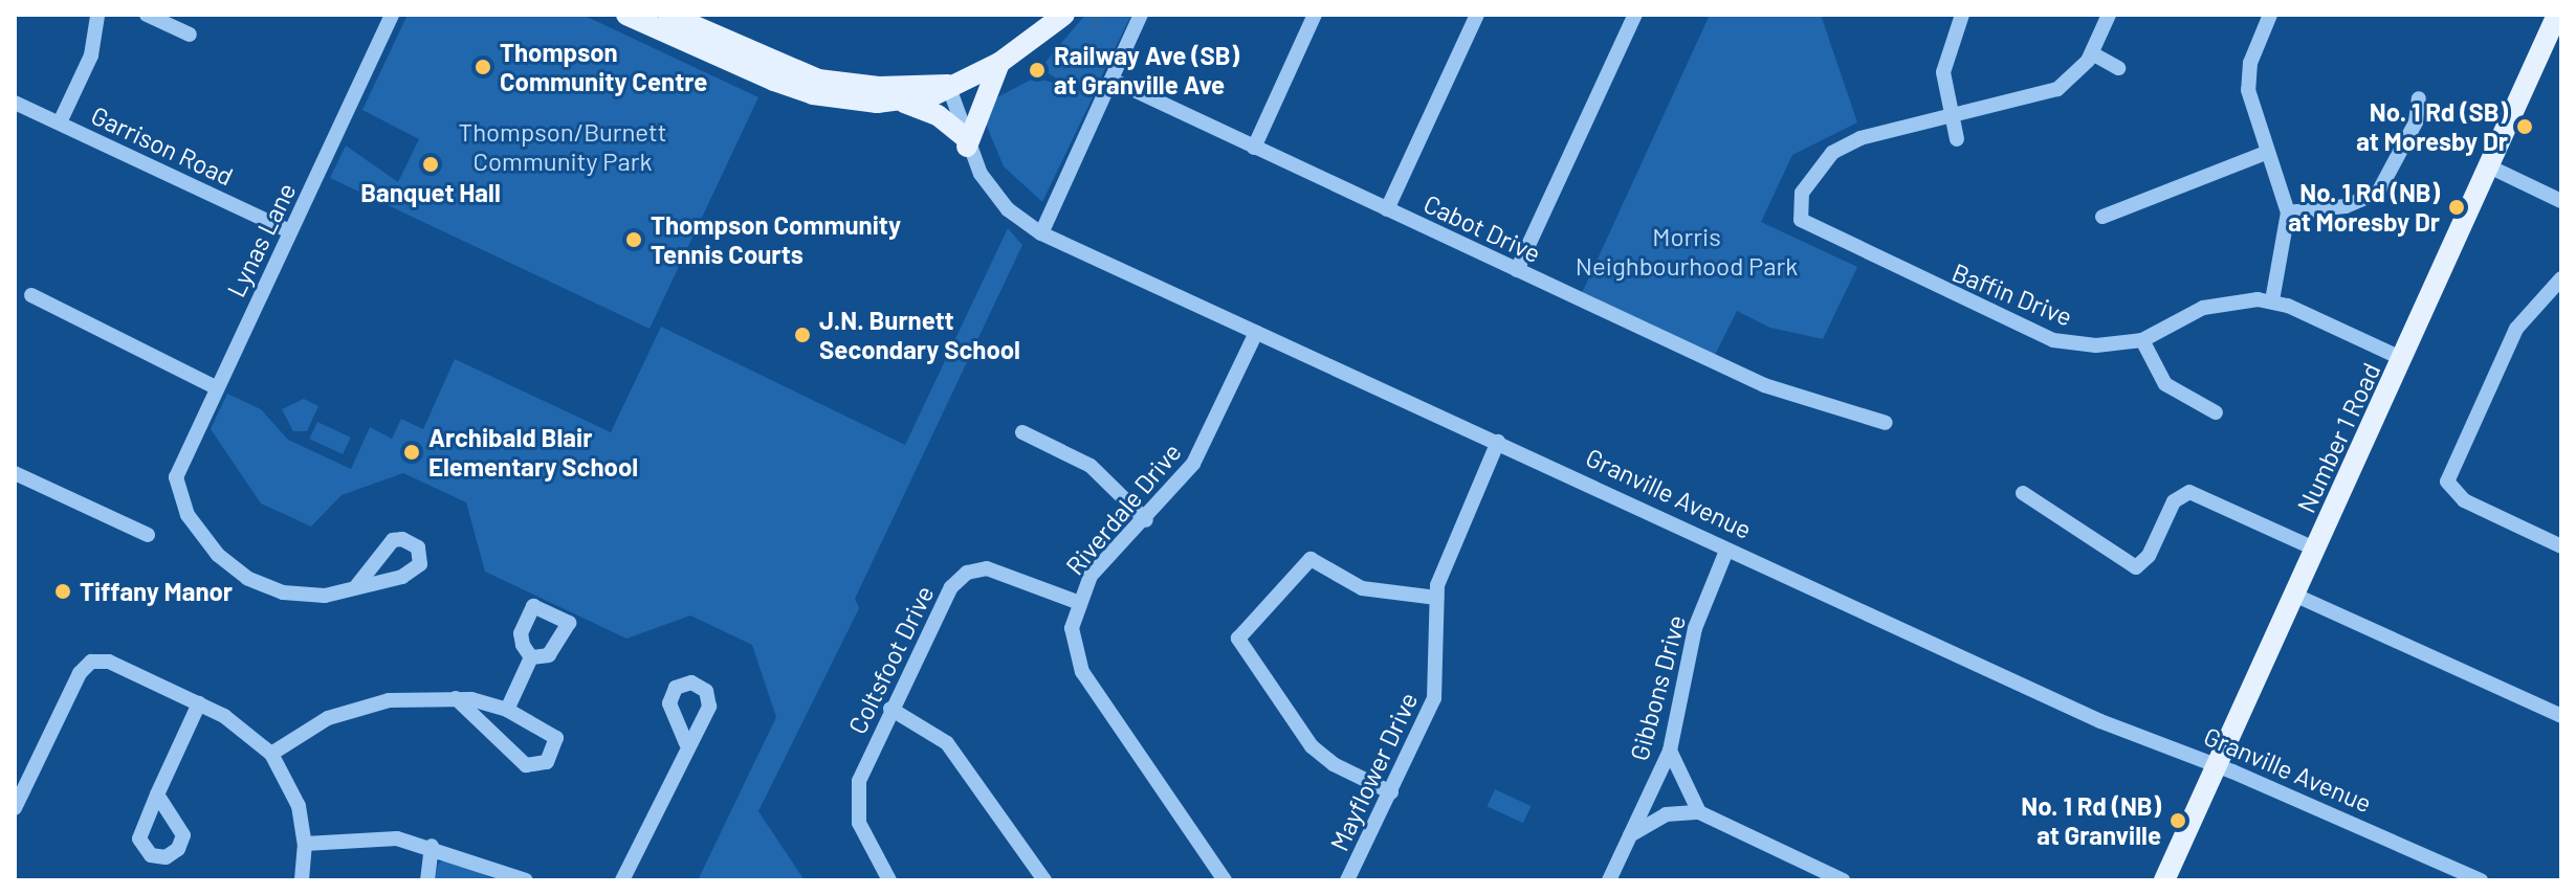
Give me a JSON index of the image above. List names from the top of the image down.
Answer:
{
  "streets": {
    "main road": ["Number 1 Road"],
    "street": [
      "Garrison Road",
      "Cabot Drive",
      "Lynas Lane",
      "Baffin Drive",
      "Granville Avenue",
      "Riverdale Drive",
      "Coltsfoot Drive",
      "Gibbons Drive",
      "Mayflower Drive"
    ]
  },
  "crossings": [
    ["Garrison Road", "Lynas Lane"],
    ["Baffin Drive", "Number 1 Road"],
    ["Number 1 Road", "Granville Avenue"],
    ["Granville Avenue", "Riverdale Drive"],
    ["Granville Avenue", "Gibbons Drive"],
    ["Granville Avenue", "Mayflower Drive"],
    ["Riverdale Drive", "Coltsfoot Drive"]
  ],
  "parks": ["Thompson/Burnett Community Park", "Morris Neighbourhood Park"],
  "places": [
    "Thompson Community Centre",
    "Railway Ave (SB) at Granville Ave",
    "No. 1 Rd (SB) at Moresby Dr",
    "Banquet Hall",
    "No. 1 Rd (NB) at Moresby Dr",
    "Thompson Community Tennis Courts",
    "J.N. Burnett Secondary School",
    "Archibald Blair Elementary School",
    "Tiffany Manor",
    "No. 1 Rd (NB) at Granville"
  ]
}
